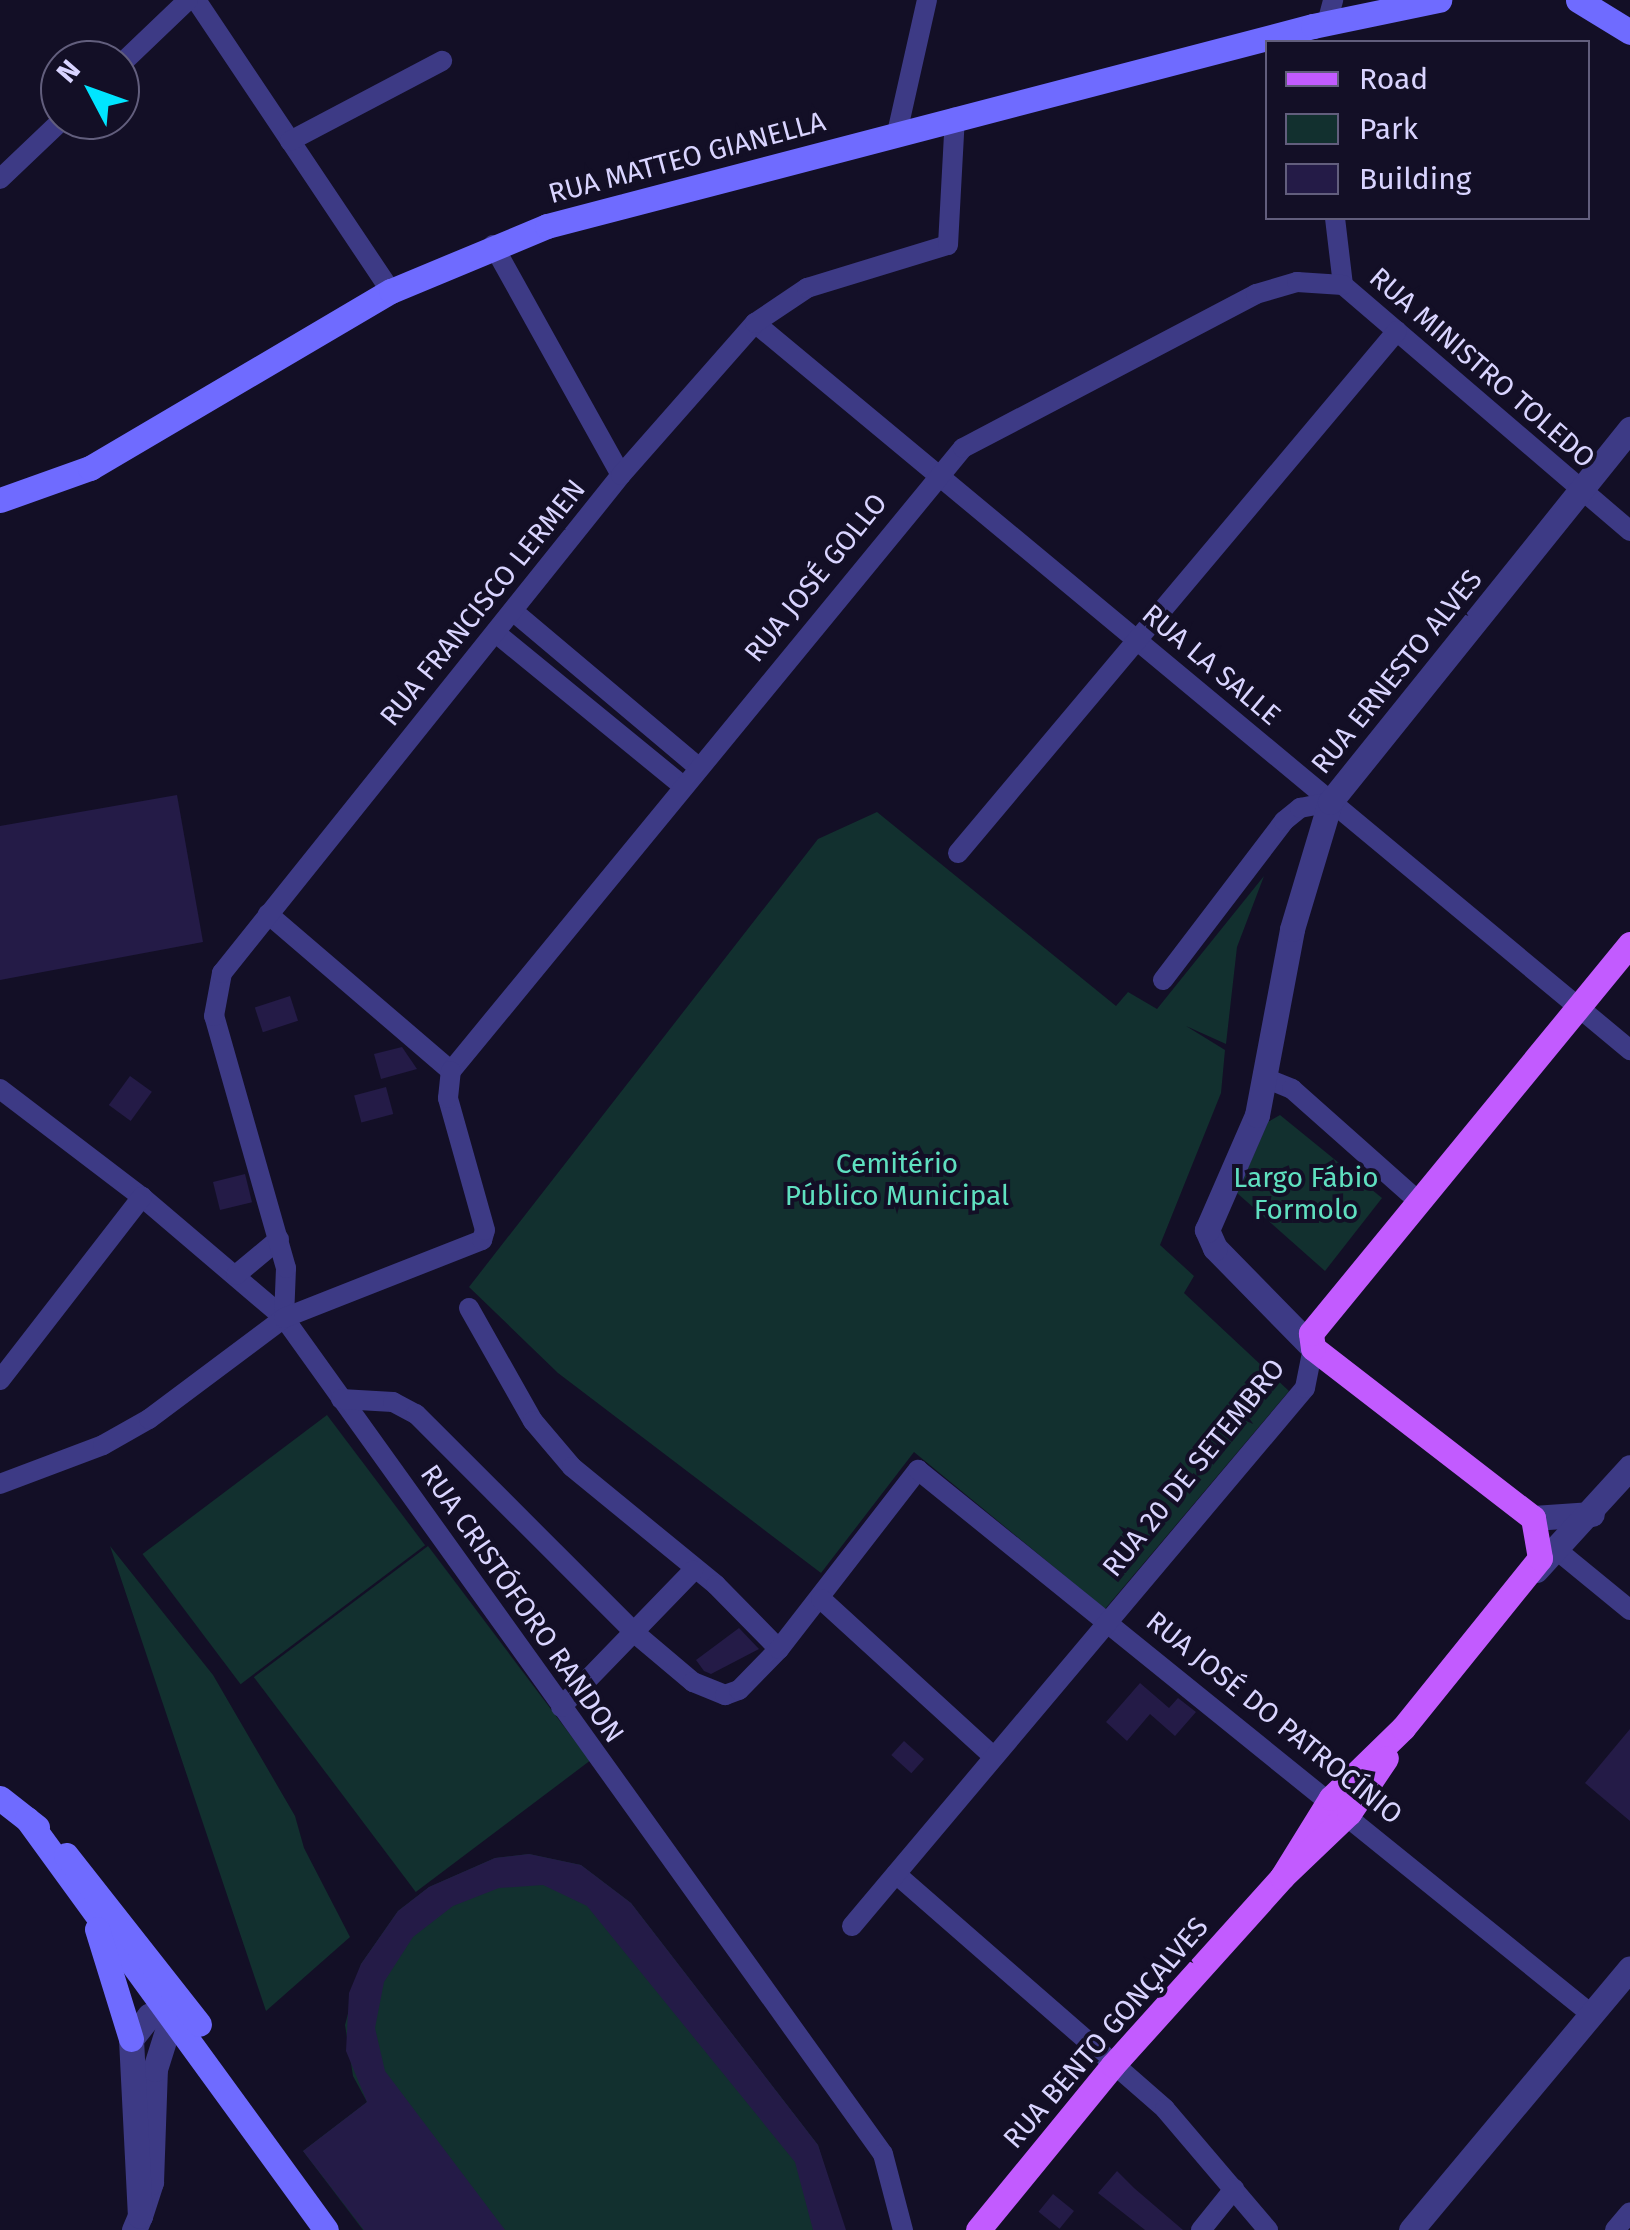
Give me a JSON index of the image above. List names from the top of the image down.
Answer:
{
  "streets": {
    "main road": ["RUA MATTEO GIANELLA", "RUA 20 DE SETEMBRO", "RUA BENTO GONÇALVES"],
    "street": [
      "RUA MINISTRO TOLEDO",
      "RUA JOSÉ GOLLO",
      "RUA FRANCISCO LERMEN",
      "RUA LA SALLE",
      "RUA ERNESTO ALVES",
      "RUA CRISTÓFORO RANDON",
      "RUA JOSÉ DO PATROCÍNIO"
    ]
  },
  "crossings": [
    ["RUA MATTEO GIANELLA", "RUA FRANCISCO LERMEN"],
    ["RUA MINISTRO TOLEDO", "RUA JOSÉ GOLLO"],
    ["RUA MINISTRO TOLEDO", "RUA ERNESTO ALVES"],
    ["RUA JOSÉ GOLLO", "RUA LA SALLE"],
    ["RUA FRANCISCO LERMEN", "RUA LA SALLE"],
    ["RUA FRANCISCO LERMEN", "RUA CRISTÓFORO RANDON"],
    ["RUA LA SALLE", "RUA ERNESTO ALVES"],
    ["RUA LA SALLE", "RUA 20 DE SETEMBRO"],
    ["RUA 20 DE SETEMBRO", "RUA JOSÉ DO PATROCÍNIO"],
    ["RUA JOSÉ DO PATROCÍNIO", "RUA BENTO GONÇALVES"]
  ],
  "parks": ["Cemitério Público Municipal", "Largo Fábio Formolo"],
  "legend": ["Road", "Park", "Building"],
  "north": "top left"
}
